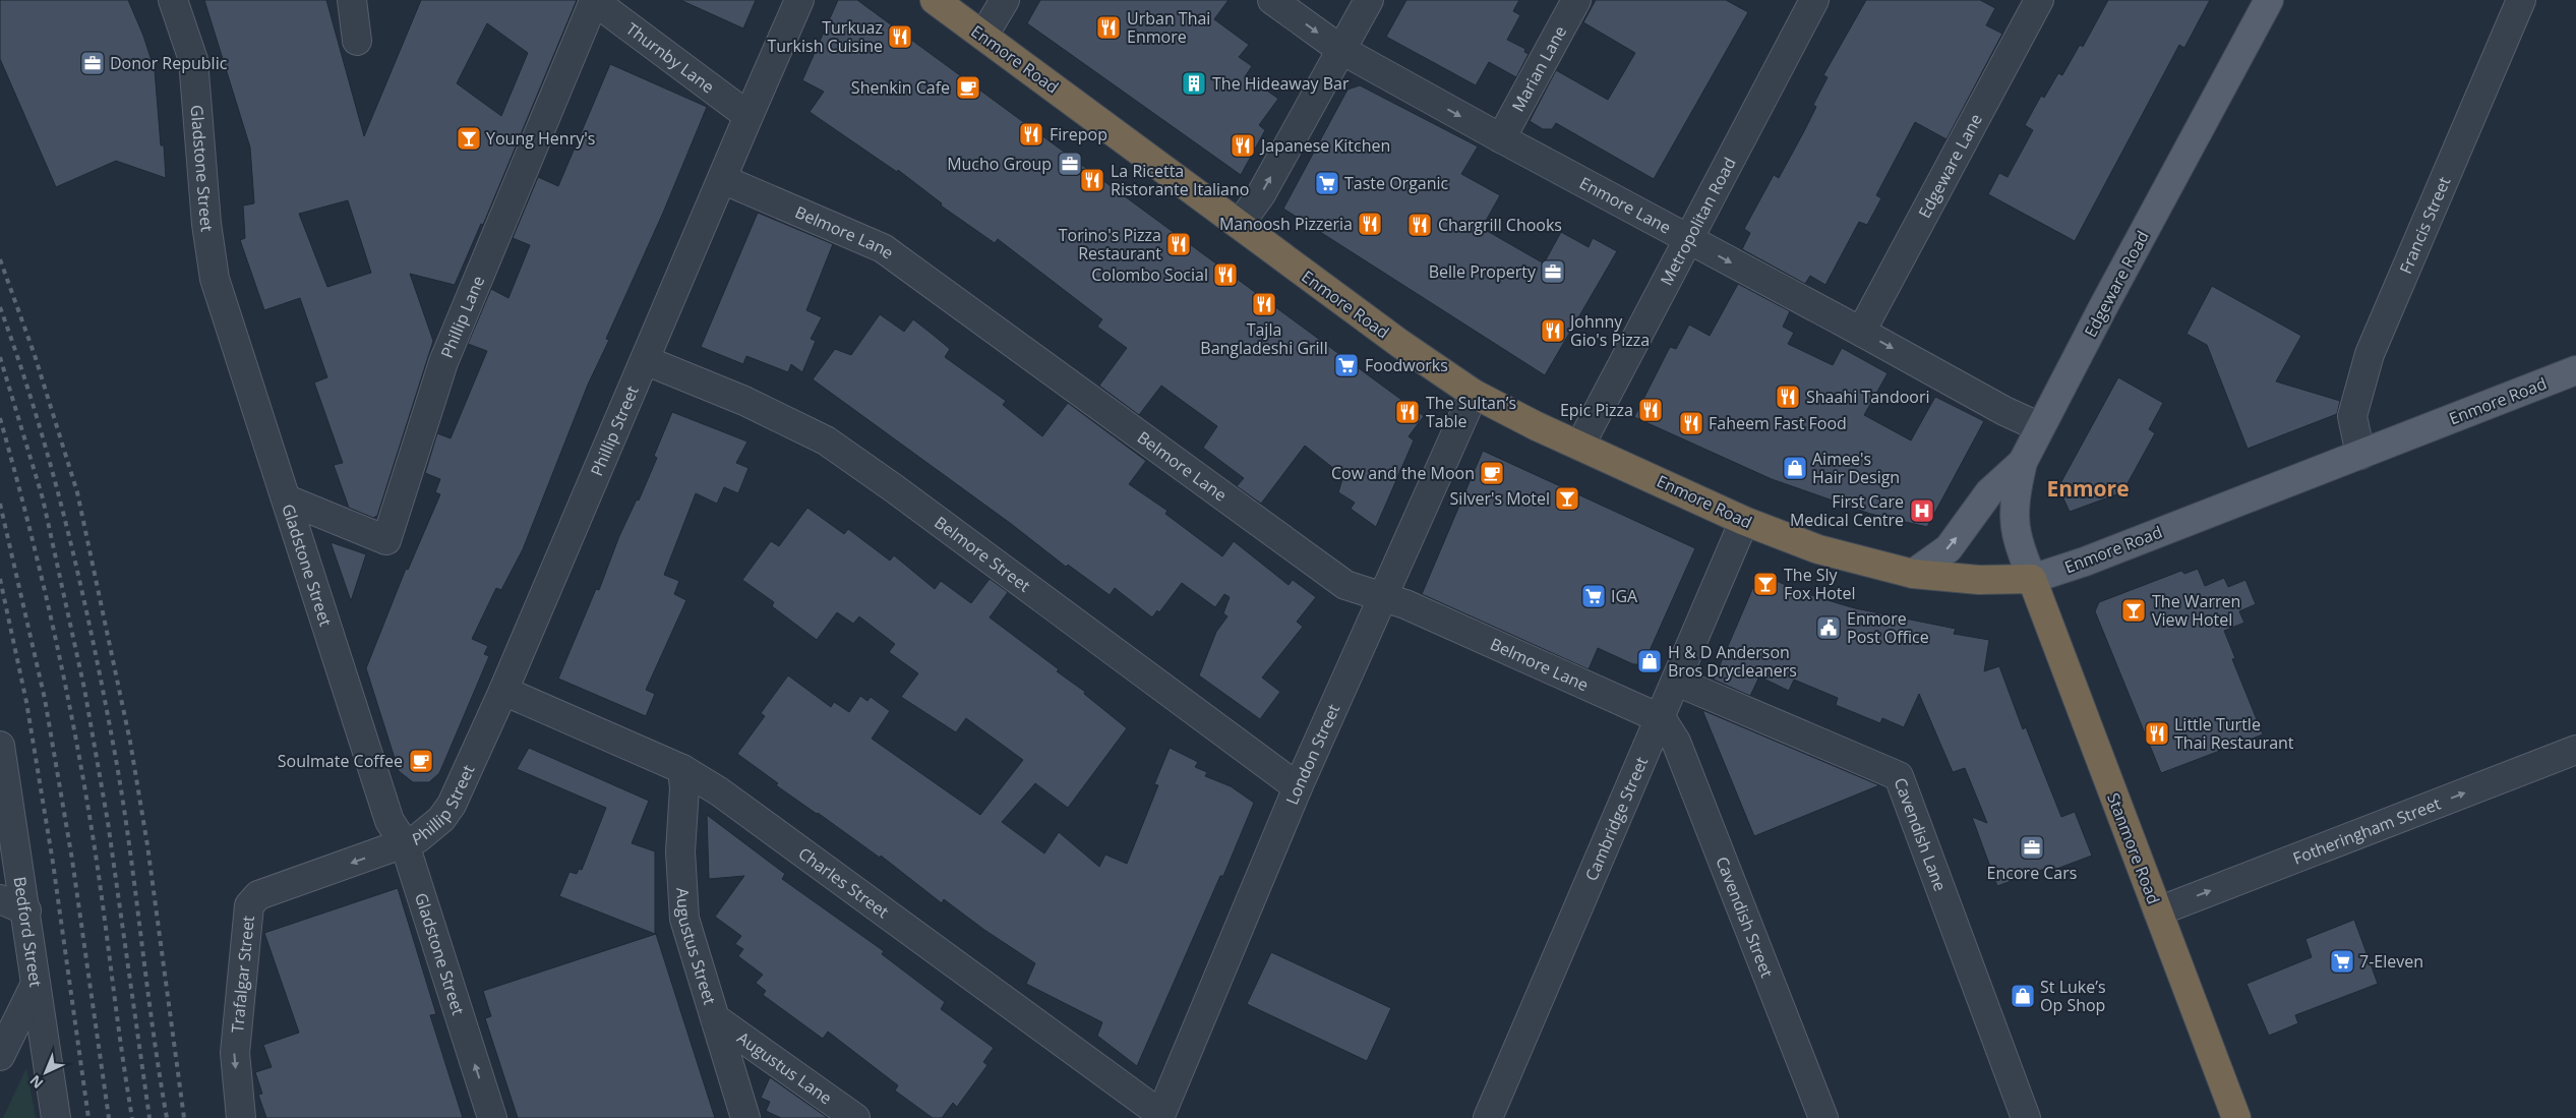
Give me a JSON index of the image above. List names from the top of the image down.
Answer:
{
  "streets": {
    "highway": ["Enmore Road", "Stanmore Road"],
    "main road": ["Edgeware Road"],
    "street": [
      "Thurnby Lane",
      "Marian Lane",
      "Edgeware Lane",
      "Gladstone Street",
      "Enmore Lane",
      "Metropolitan Road",
      "Francis Street",
      "Belmore Lane",
      "Phillip Lane",
      "Phillip Street",
      "Belmore Street",
      "London Street",
      "Cambridge Street",
      "Fotheringham Street",
      "Cavendish Lane",
      "Charles Street",
      "Cavendish Street",
      "Bedford Street",
      "Augustus Street",
      "Trafalgar Street",
      "Augustus Lane"
    ]
  },
  "crossings": [
    ["Thurnby Lane", "Phillip Lane"],
    ["Thurnby Lane", "Phillip Street"],
    ["Enmore Road", "Metropolitan Road"],
    ["Enmore Road", "Francis Street"],
    ["Enmore Road", "Edgeware Road"],
    ["Enmore Road", "London Street"],
    ["Enmore Road", "Cambridge Street"],
    ["Enmore Road", "Stanmore Road"],
    ["Marian Lane", "Enmore Lane"],
    ["Edgeware Lane", "Enmore Lane"],
    ["Gladstone Street", "Phillip Lane"],
    ["Gladstone Street", "Phillip Street"],
    ["Gladstone Street", "Trafalgar Street"],
    ["Enmore Lane", "Metropolitan Road"],
    ["Enmore Lane", "Edgeware Road"],
    ["Belmore Lane", "Phillip Street"],
    ["Belmore Lane", "London Street"],
    ["Belmore Lane", "Cambridge Street"],
    ["Belmore Lane", "Cavendish Street"],
    ["Edgeware Road", "Stanmore Road"],
    ["Phillip Street", "Belmore Street"],
    ["Phillip Street", "Charles Street"],
    ["Phillip Street", "Trafalgar Street"],
    ["Belmore Street", "London Street"],
    ["London Street", "Charles Street"],
    ["Cambridge Street", "Cavendish Lane"],
    ["Cambridge Street", "Cavendish Street"],
    ["Fotheringham Street", "Stanmore Road"],
    ["Charles Street", "Augustus Street"],
    ["Augustus Street", "Augustus Lane"]
  ],
  "one_way": ["Enmore Lane", "Fotheringham Street", "Trafalgar Street"],
  "districts": ["Enmore"],
  "places": {
    "restaurant": [
      "Urban Thai Enmore",
      "Turkuaz Turkish Cuisine",
      "Firepop",
      "Japanese Kitchen",
      "La Ricetta Ristorante Italiano",
      "Manoosh Pizzeria",
      "Chargrill Chooks",
      "Torino's Pizza Restaurant",
      "Colombo Social",
      "Tajla Bangladeshi Grill",
      "Johnny Gio's Pizza",
      "Shaahi Tandoori",
      "Epic Pizza",
      "The Sultan’s Table",
      "Faheem Fast Food",
      "Little Turtle Thai Restaurant"
    ],
    "office": [
      "Donor Republic",
      "Mucho Group",
      "Belle Property",
      "Encore Cars"
    ],
    "building": ["The Hideaway Bar"],
    "cafe": ["Shenkin Cafe", "Cow and the Moon", "Soulmate Coffee"],
    "bar": [
      "Young Henry's",
      "Silver's Motel",
      "The Sly Fox Hotel",
      "The Warren View Hotel"
    ],
    "supermarket": [
      "Taste Organic",
      "Foodworks",
      "IGA",
      "7-Eleven"
    ],
    "shop": ["Aimee's Hair Design", "H & D Anderson Bros Drycleaners", "St Luke’s Op Shop"],
    "hospital": ["First Care Medical Centre"],
    "public building": ["Enmore Post Office"]
  },
  "north": "bottom left"
}
